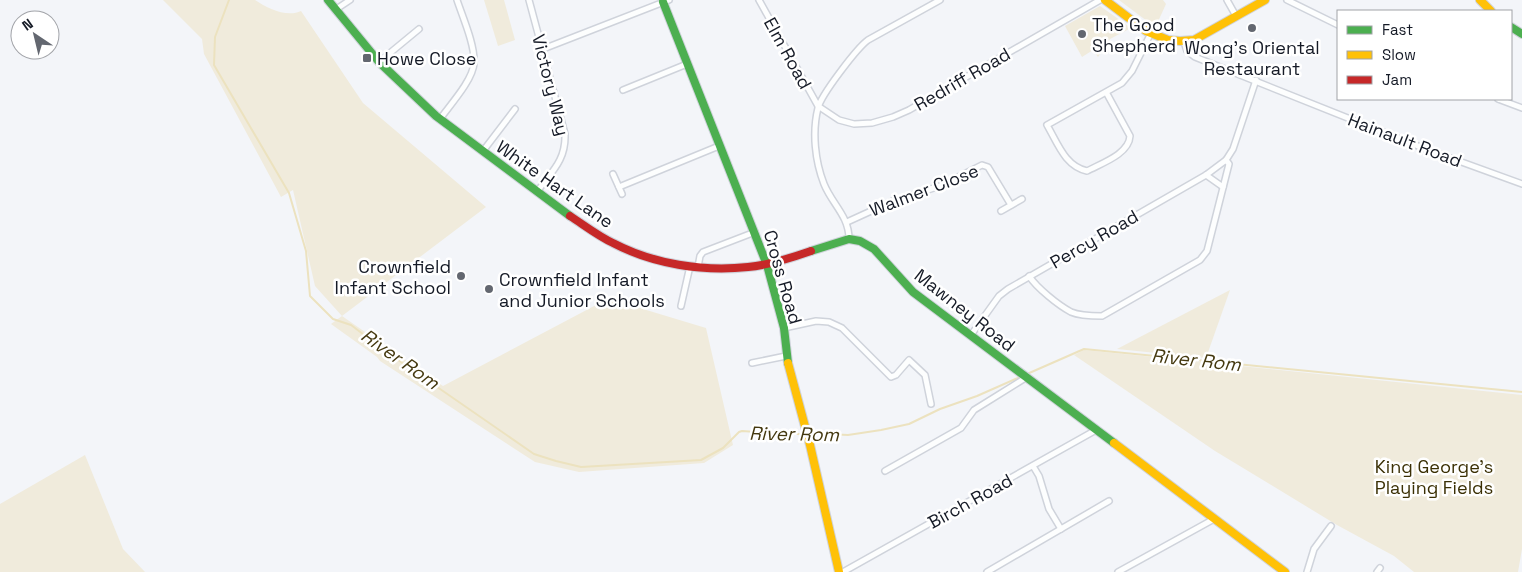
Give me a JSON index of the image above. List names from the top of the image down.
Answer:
{
  "streets": {
    "street": [
      "Elm Road",
      "Redriff Road",
      "Victory Way",
      "Hainault Road",
      "White Hart Lane",
      "Walmer Close",
      "Percy Road",
      "Cross Road",
      "Mawney Road",
      "Birch Road"
    ]
  },
  "crossings": [
    ["Elm Road", "Redriff Road"],
    ["Victory Way", "White Hart Lane"],
    ["White Hart Lane", "Cross Road"],
    ["White Hart Lane", "Mawney Road"],
    ["Percy Road", "Mawney Road"],
    ["Mawney Road", "Birch Road"]
  ],
  "water": ["River Rom"],
  "parks": ["King George's Playing Fields"],
  "places": {
    "other": [
      "Wong's Oriental Restaurant",
      "The Good Shepherd",
      "Crownfield Infant School",
      "Crownfield Infant and Junior Schools"
    ],
    "transit": ["Howe Close"]
  },
  "legend": ["Fast", "Slow", "Jam"],
  "north": "top left"
}
